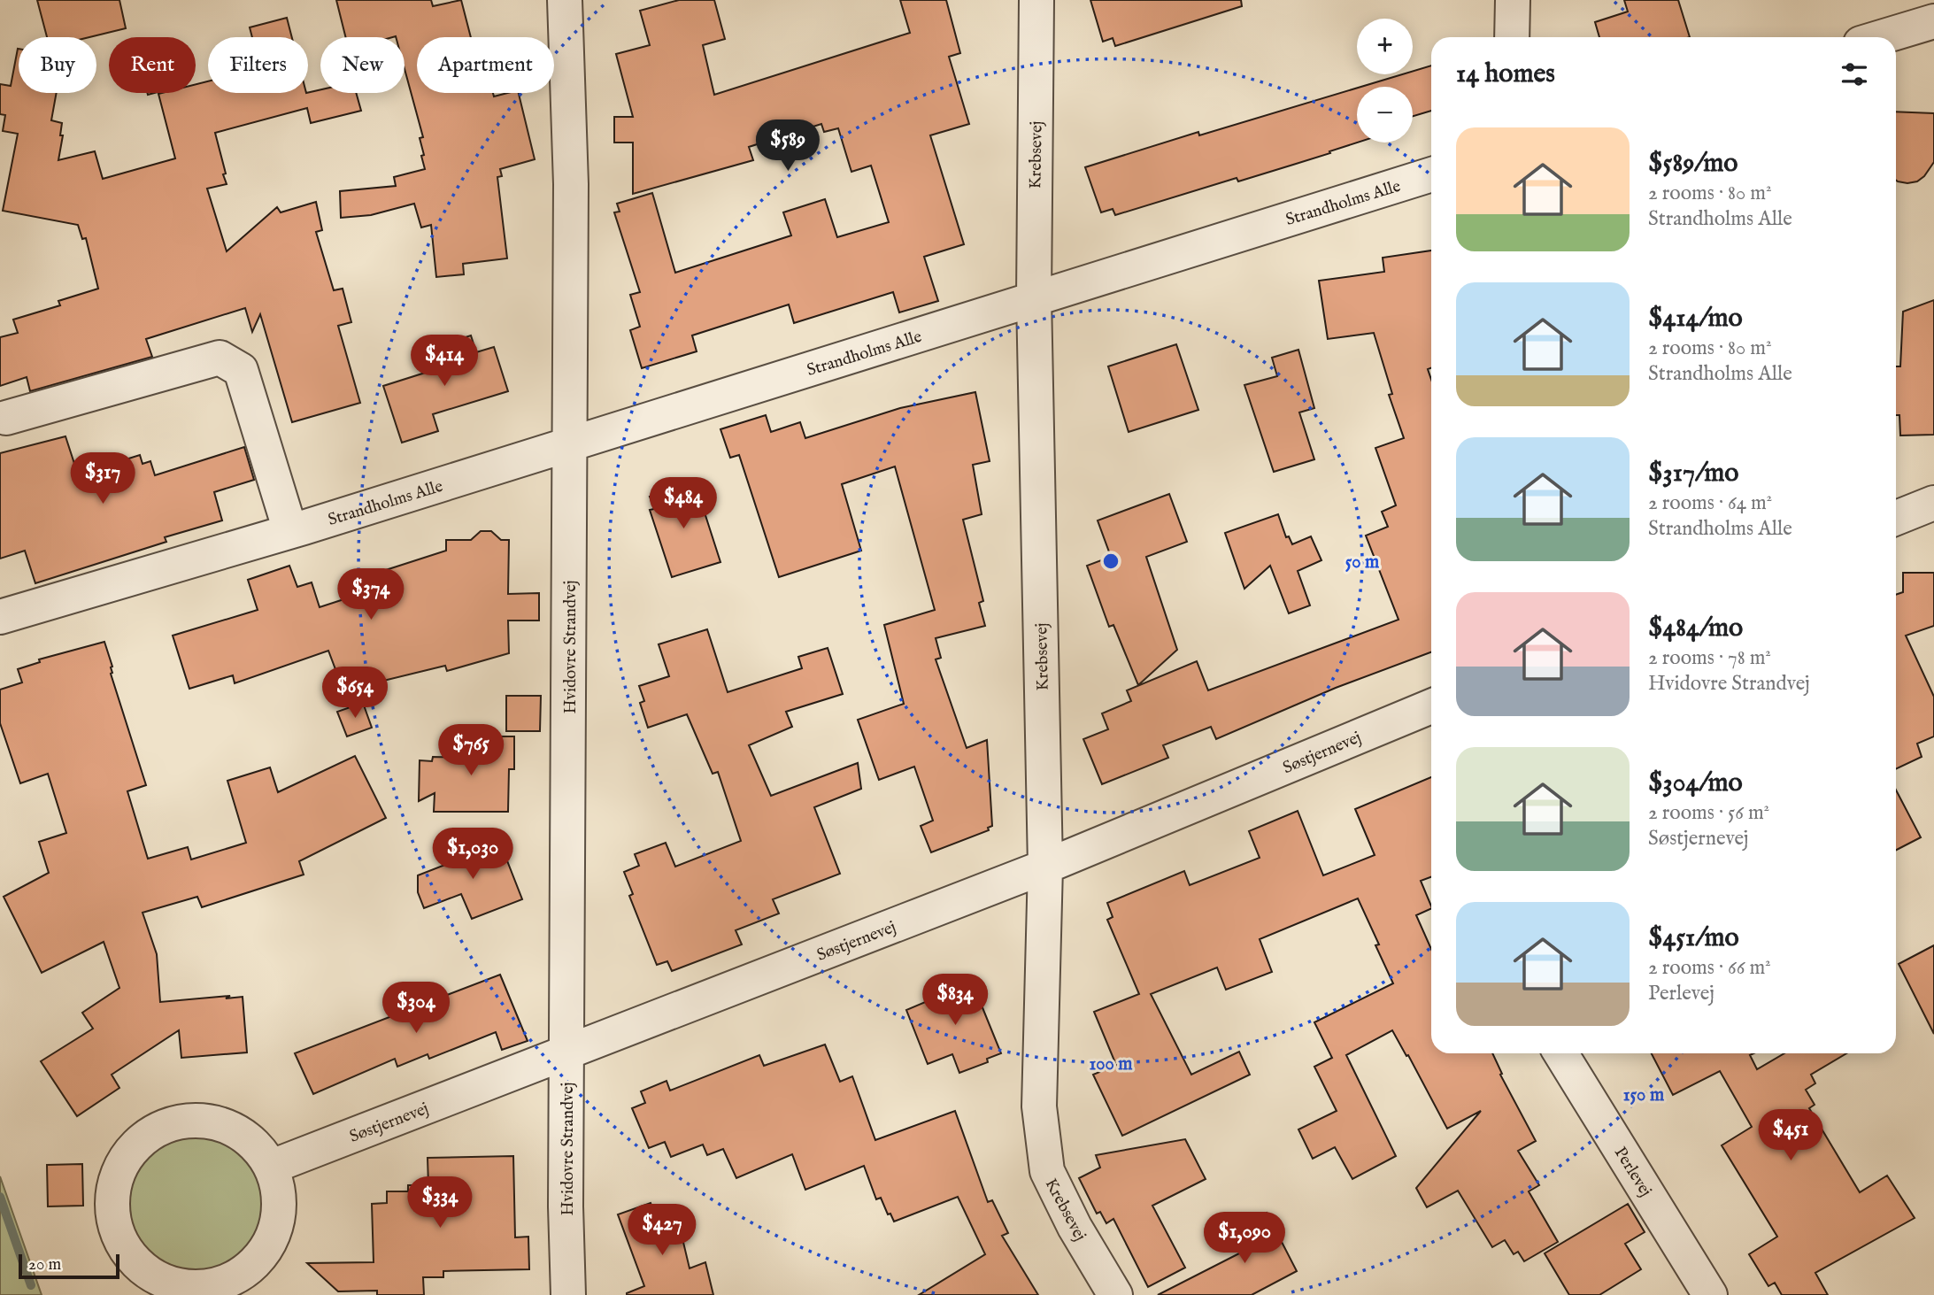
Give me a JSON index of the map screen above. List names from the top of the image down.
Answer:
{
  "streets": {
    "street": [
      "Krebsevej",
      "Strandholms Alle",
      "Hvidovre Strandvej",
      "Søstjernevej",
      "Perlevej"
    ]
  },
  "crossings": [
    ["Krebsevej", "Strandholms Alle"],
    ["Krebsevej", "Søstjernevej"],
    ["Strandholms Alle", "Hvidovre Strandvej"],
    ["Hvidovre Strandvej", "Søstjernevej"]
  ],
  "scale_bar": "20 m",
  "page": {
    "map_buttons": ["+", "−"],
    "chip": [
      "Buy",
      "Rent",
      "Filters",
      "New",
      "Apartment"
    ],
    "heading": "14 homes",
    "list": [
      {
        "name": "$589/mo",
        "note": "2 rooms · 80 m² · Strandholms Alle"
      },
      {
        "name": "$414/mo",
        "note": "2 rooms · 80 m² · Strandholms Alle"
      },
      {
        "name": "$317/mo",
        "note": "2 rooms · 64 m² · Strandholms Alle"
      },
      {
        "name": "$484/mo",
        "note": "2 rooms · 78 m² · Hvidovre Strandvej"
      },
      {
        "name": "$304/mo",
        "note": "2 rooms · 56 m² · Søstjernevej"
      },
      {
        "name": "$451/mo",
        "note": "2 rooms · 66 m² · Perlevej"
      }
    ],
    "price": [
      "$589",
      "$414",
      "$317",
      "$484",
      "$374",
      "$654",
      "$765",
      "$1,030",
      "$834",
      "$304",
      "$451",
      "$334",
      "$427",
      "$1,090"
    ],
    "scale": "20 m"
  },
  "rings": ["50 m", "100 m", "150 m"]
}
